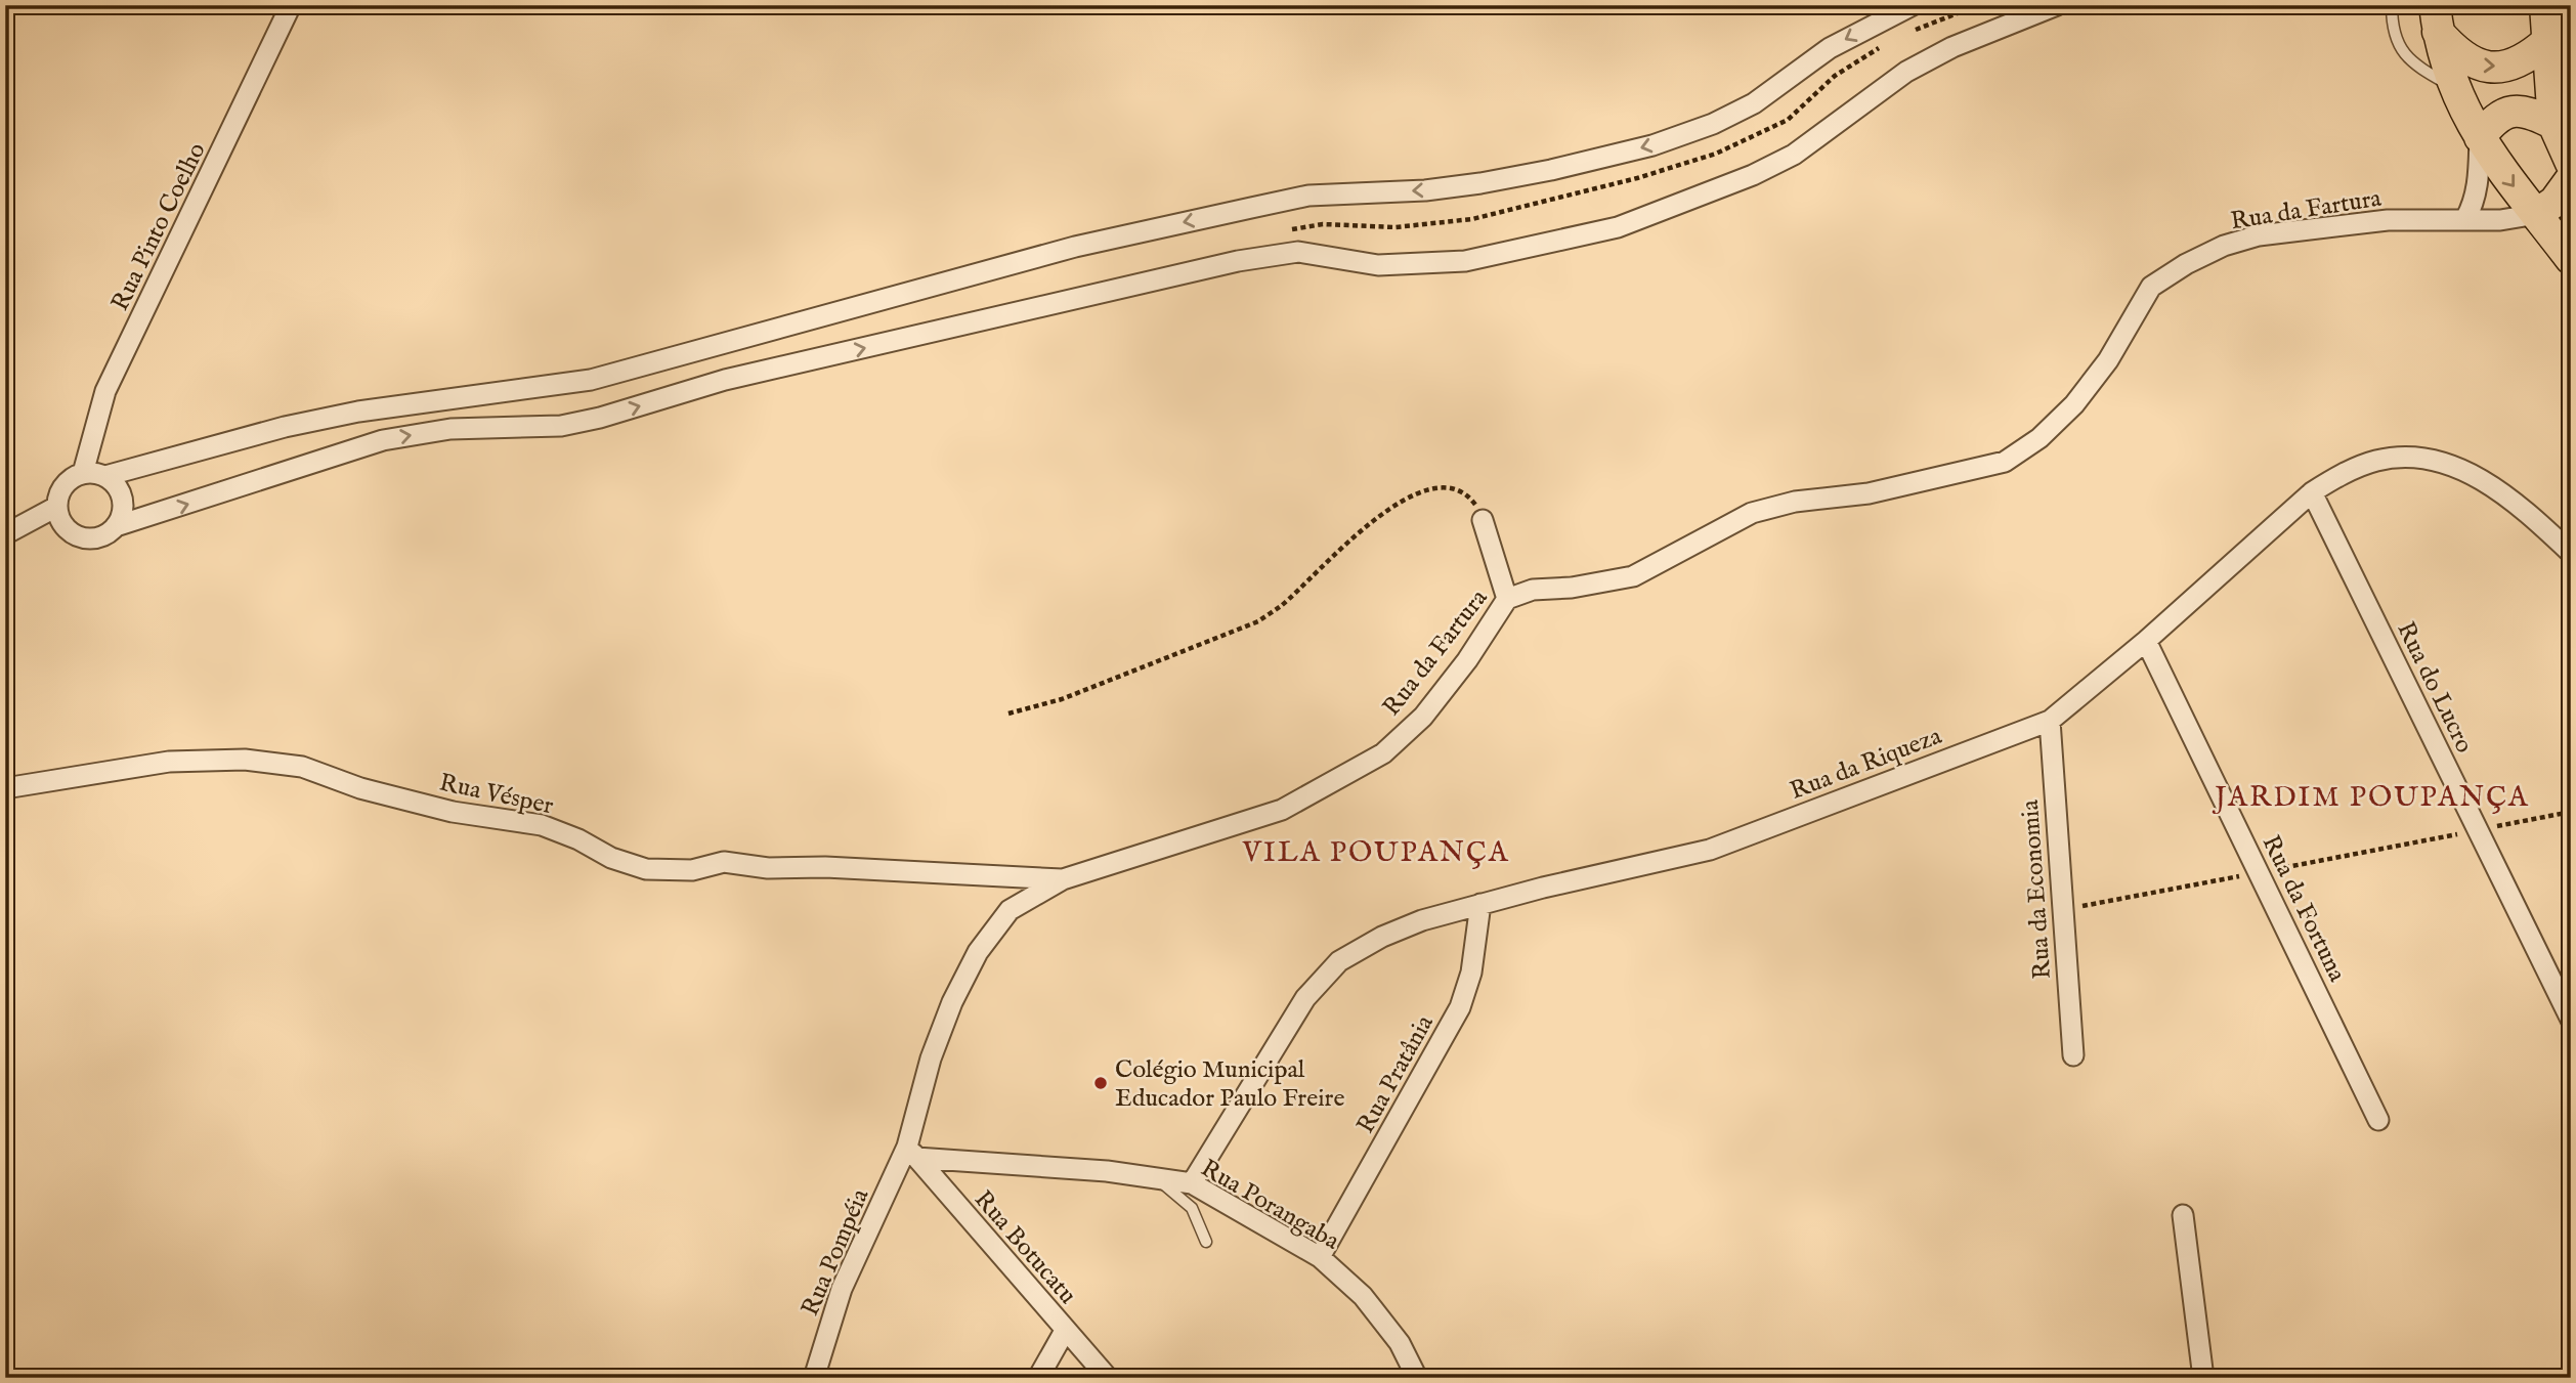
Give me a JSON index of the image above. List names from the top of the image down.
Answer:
{
  "streets": {
    "street": [
      "Rua da Fartura",
      "Rua Pinto Coelho",
      "Rua do Lucro",
      "Rua da Riqueza",
      "Rua Vésper",
      "Rua da Economia",
      "Rua da Fortuna",
      "Rua Pratânia",
      "Rua Porangaba",
      "Rua Botucatu",
      "Rua Pompéia"
    ]
  },
  "crossings": [
    ["Rua da Fartura", "Rua Vésper"],
    ["Rua da Fartura", "Rua Porangaba"],
    ["Rua da Fartura", "Rua Botucatu"],
    ["Rua da Fartura", "Rua Pompéia"],
    ["Rua do Lucro", "Rua da Riqueza"],
    ["Rua da Riqueza", "Rua da Economia"],
    ["Rua da Riqueza", "Rua da Fortuna"],
    ["Rua da Riqueza", "Rua Pratânia"],
    ["Rua da Riqueza", "Rua Porangaba"],
    ["Rua Pratânia", "Rua Porangaba"],
    ["Rua Porangaba", "Rua Botucatu"],
    ["Rua Porangaba", "Rua Pompéia"],
    ["Rua Botucatu", "Rua Pompéia"]
  ],
  "districts": ["JARDIM POUPANÇA", "VILA POUPANÇA"],
  "places": ["Colégio Municipal Educador Paulo Freire"]
}
